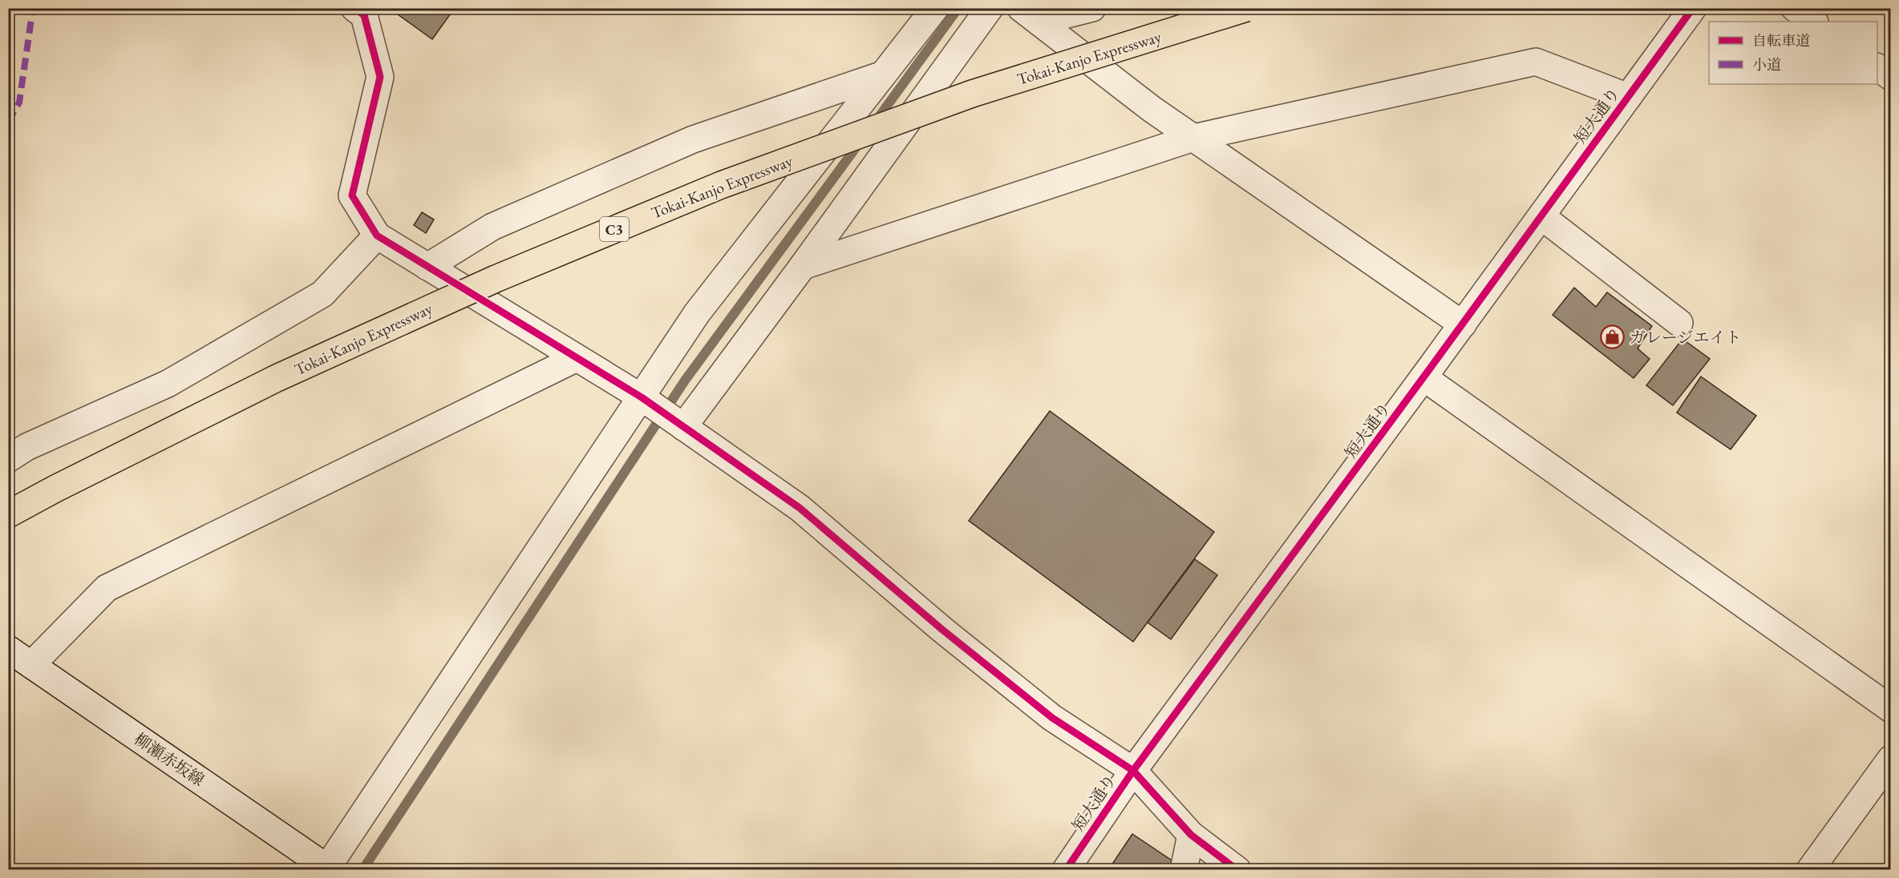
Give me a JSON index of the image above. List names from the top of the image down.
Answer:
{
  "streets": {
    "highway": ["Tokai-Kanjo Expressway", "C3"],
    "street": ["短大通り", "柳瀬赤坂線"]
  },
  "places": {
    "shop": ["ガレージエイト"]
  },
  "legend": ["自転車道", "小道"]
}
